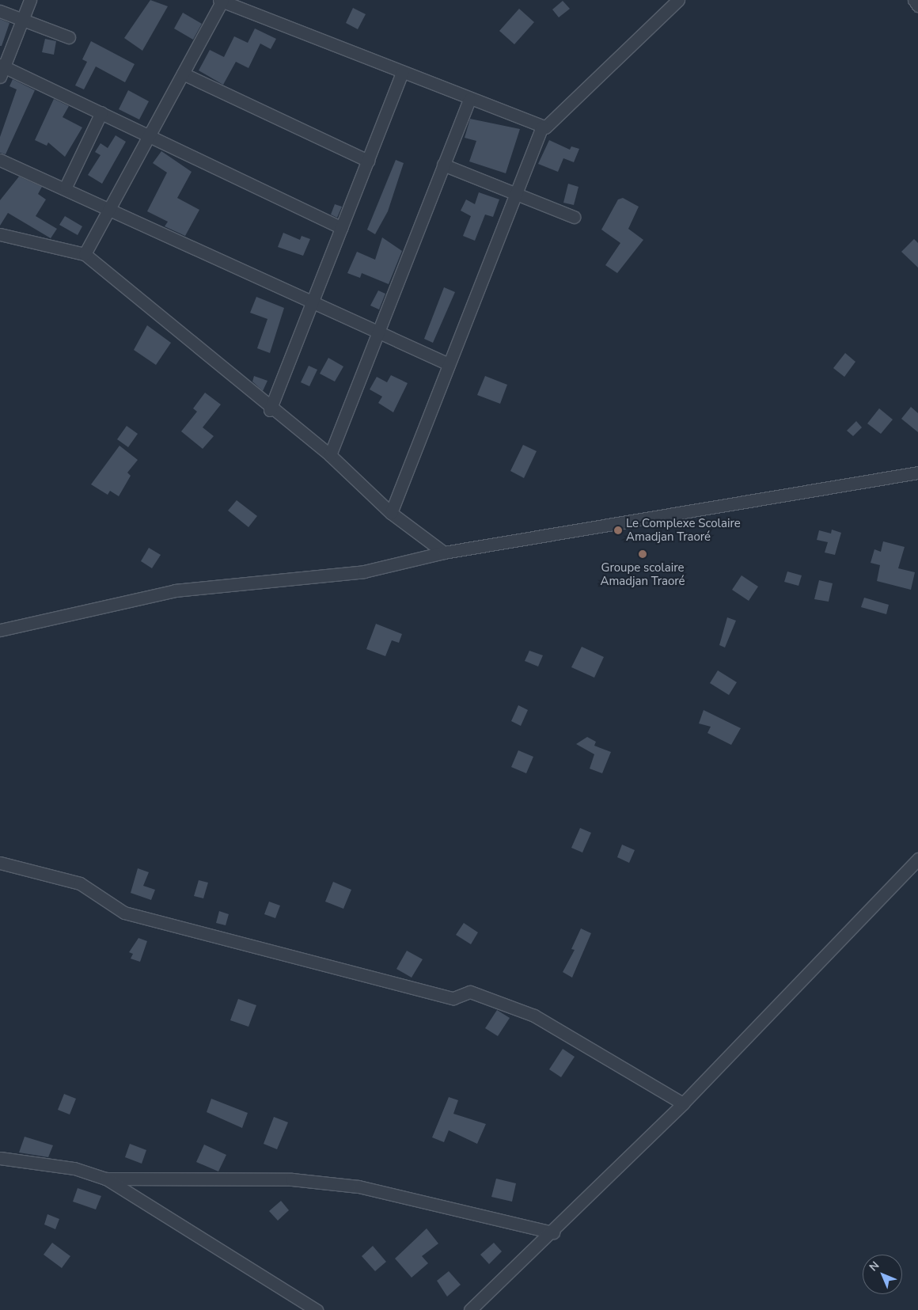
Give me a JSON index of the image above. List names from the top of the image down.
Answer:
{
  "places": ["Le Complexe Scolaire Amadjan Traoré", "Groupe scolaire Amadjan Traoré"],
  "north": "top left"
}
